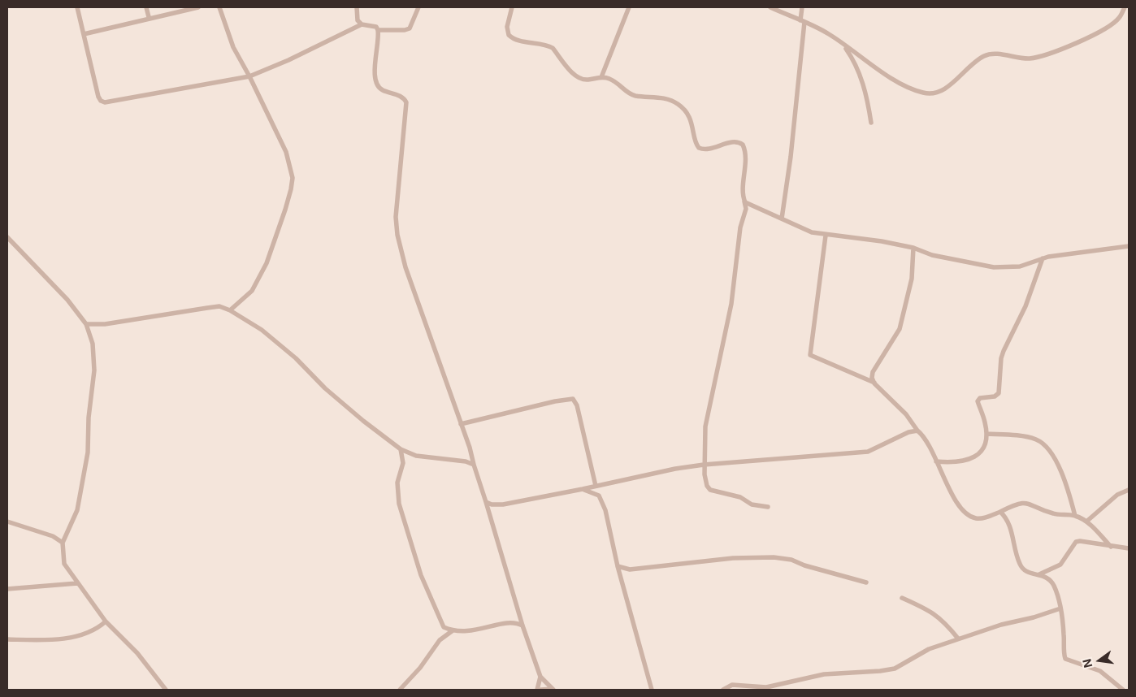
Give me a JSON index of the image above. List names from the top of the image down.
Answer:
{
  "north": "left"
}
